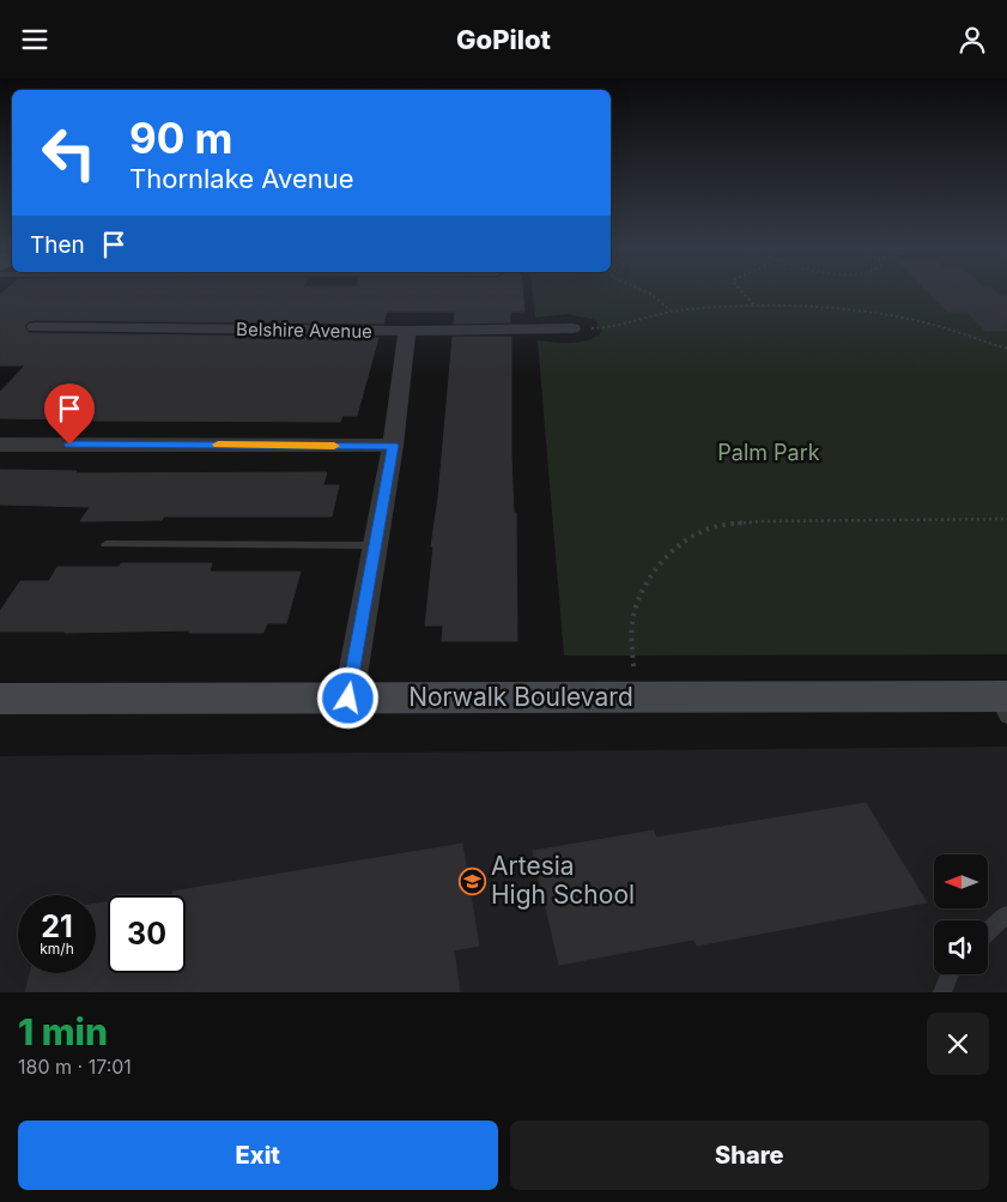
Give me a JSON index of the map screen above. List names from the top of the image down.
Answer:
{
  "streets": {
    "main road": ["Norwalk Boulevard"],
    "street": ["Belshire Avenue"]
  },
  "parks": ["Palm Park"],
  "places": {
    "school or university": ["Artesia High School"]
  },
  "north": "left",
  "page": {
    "header": "GoPilot",
    "turn": ["90 m", "Thornlake Avenue"],
    "then": "Then",
    "speed": "21 km/h",
    "limit": "30",
    "heading": ["1 min", "180 m · 17:01"],
    "buttons": ["Exit", "Share"]
  }
}
